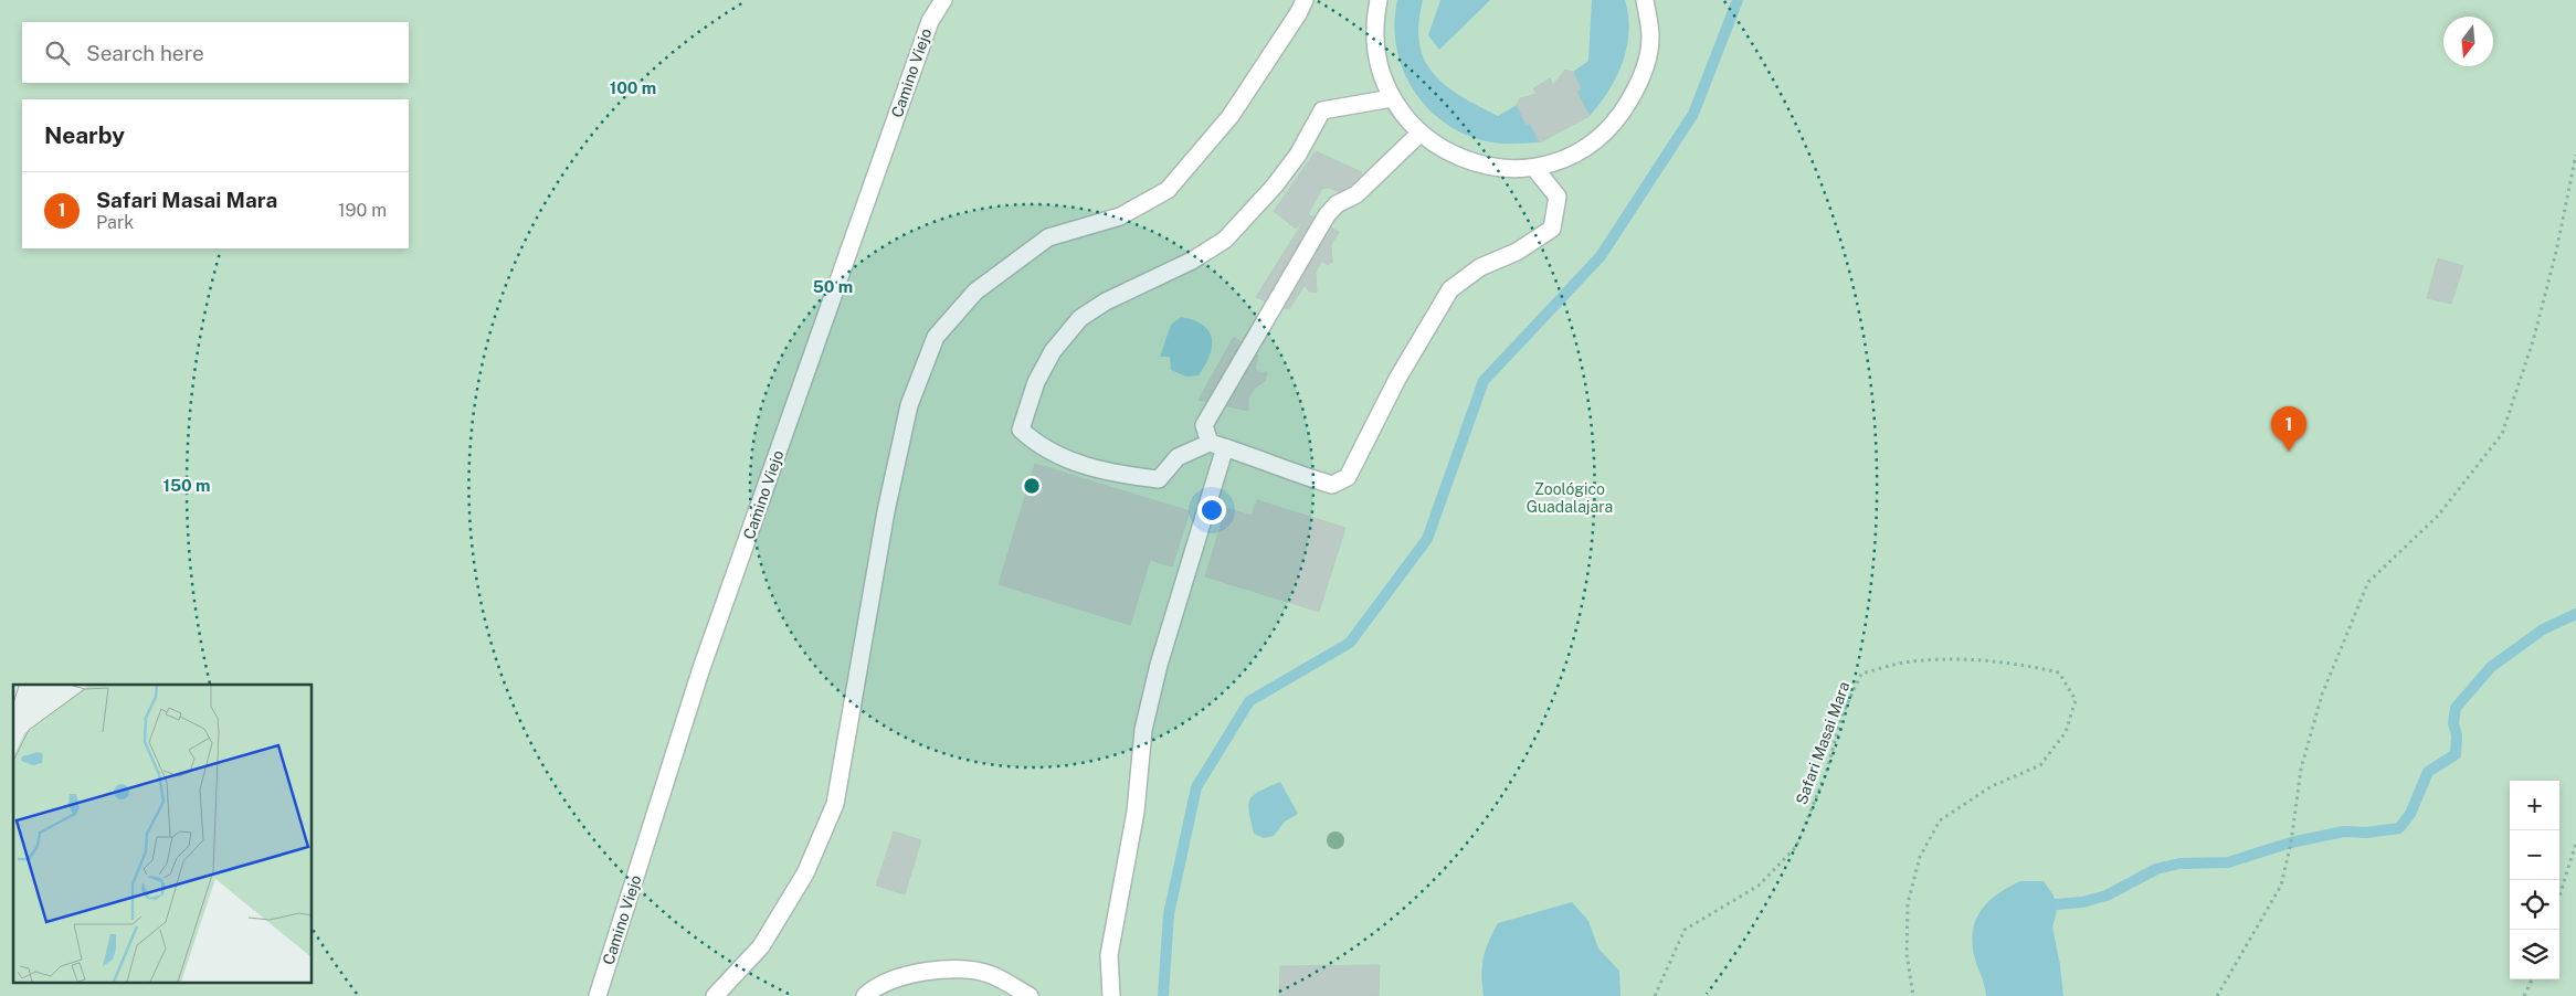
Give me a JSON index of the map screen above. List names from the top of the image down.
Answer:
{
  "streets": {
    "street": ["Camino Viejo"],
    "path": ["Safari Masai Mara"]
  },
  "parks": ["Zoológico Guadalajara"],
  "north": "bottom",
  "page": {
    "search": "Search here",
    "heading": "Nearby",
    "list": [
      {
        "mark": "1",
        "name": "Safari Masai Mara",
        "note": "Park",
        "value": "190 m"
      }
    ],
    "pins": "1",
    "map_buttons": ["+", "−"]
  },
  "rings": ["100 m", "50 m", "150 m"]
}
